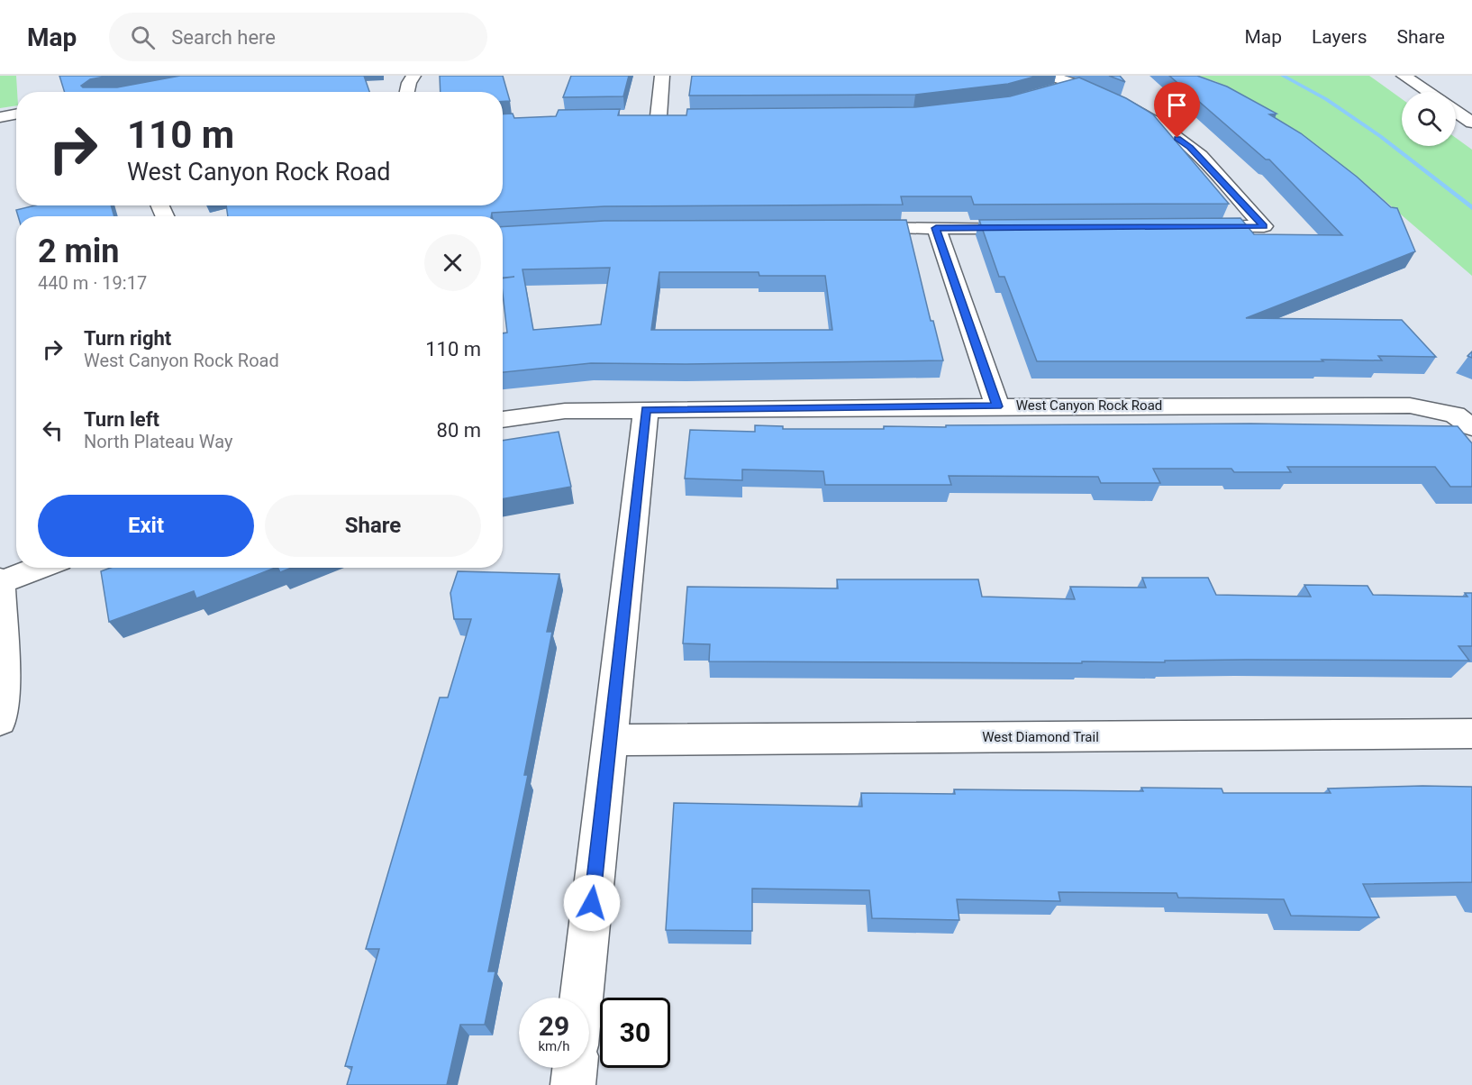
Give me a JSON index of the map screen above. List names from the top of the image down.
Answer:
{
  "streets": {
    "street": ["West Canyon Rock Road", "West Diamond Trail"]
  },
  "page": {
    "header": "Map",
    "search": "Search here",
    "nav": ["Map", "Layers", "Share"],
    "turn": ["110 m", "West Canyon Rock Road"],
    "heading": ["2 min", "440 m · 19:17"],
    "list": [
      {
        "name": "Turn right",
        "note": "West Canyon Rock Road",
        "value": "110 m"
      },
      {
        "name": "Turn left",
        "note": "North Plateau Way",
        "value": "80 m"
      }
    ],
    "buttons": ["Exit", "Share"],
    "speed": "29 km/h",
    "limit": "30"
  }
}
